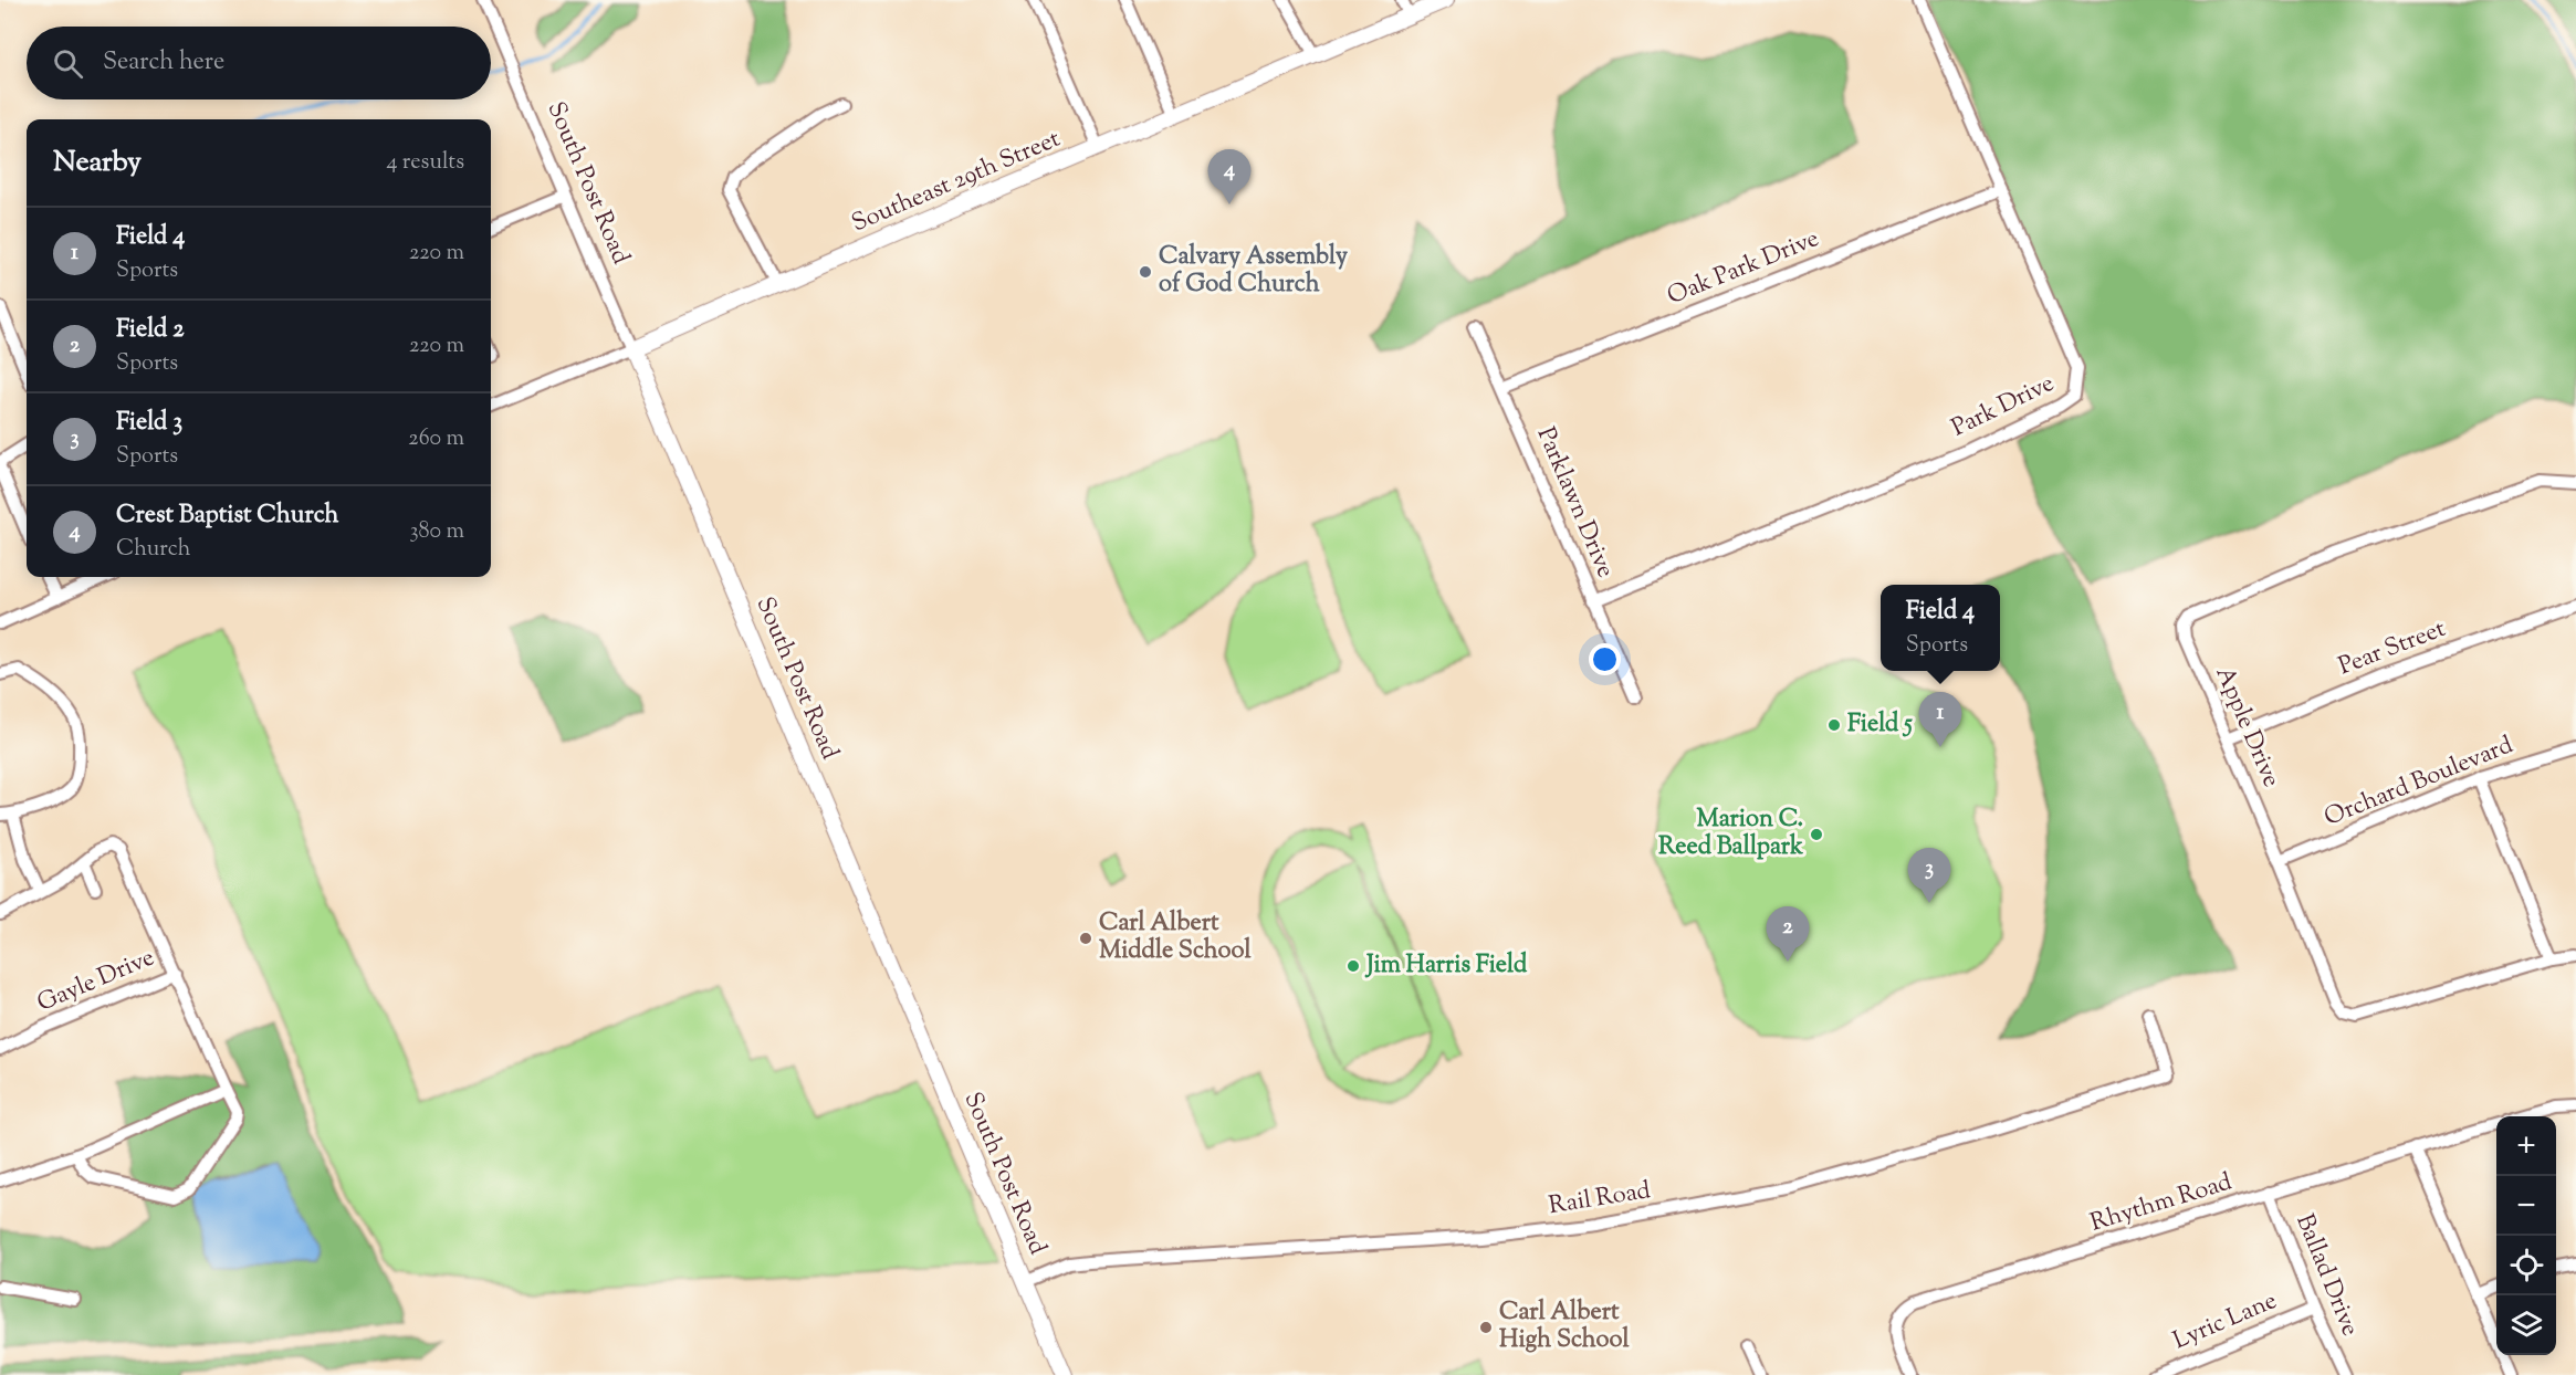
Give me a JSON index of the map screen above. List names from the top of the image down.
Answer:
{
  "streets": {
    "main road": ["Southeast 29th Street", "South Post Road"],
    "street": [
      "Oak Park Drive",
      "Park Drive",
      "Parklawn Drive",
      "Pear Street",
      "Apple Drive",
      "Orchard Boulevard",
      "Gayle Drive",
      "Rail Road",
      "Rhythm Road",
      "Ballad Drive",
      "Lyric Lane"
    ]
  },
  "crossings": [
    ["Southeast 29th Street", "South Post Road"],
    ["South Post Road", "Rail Road"],
    ["Oak Park Drive", "Park Drive"],
    ["Oak Park Drive", "Parklawn Drive"],
    ["Park Drive", "Parklawn Drive"],
    ["Pear Street", "Apple Drive"],
    ["Apple Drive", "Orchard Boulevard"],
    ["Rhythm Road", "Ballad Drive"],
    ["Ballad Drive", "Lyric Lane"]
  ],
  "places": [
    "Calvary Assembly of God Church",
    "Field 5",
    "Marion C. Reed Ballpark",
    "Carl Albert Middle School",
    "Jim Harris Field",
    "Carl Albert High School"
  ],
  "page": {
    "search": "Search here",
    "heading": ["Nearby", "4 results"],
    "pins": [
      "4",
      "1",
      "3",
      "2"
    ],
    "list": [
      {
        "mark": "1",
        "name": "Field 4",
        "note": "Sports",
        "value": "220 m"
      },
      {
        "mark": "2",
        "name": "Field 2",
        "note": "Sports",
        "value": "220 m"
      },
      {
        "mark": "3",
        "name": "Field 3",
        "note": "Sports",
        "value": "260 m"
      },
      {
        "mark": "4",
        "name": "Crest Baptist Church",
        "note": "Church",
        "value": "380 m"
      }
    ],
    "popup": ["Field 4", "Sports"],
    "map_buttons": ["+", "−"]
  }
}
